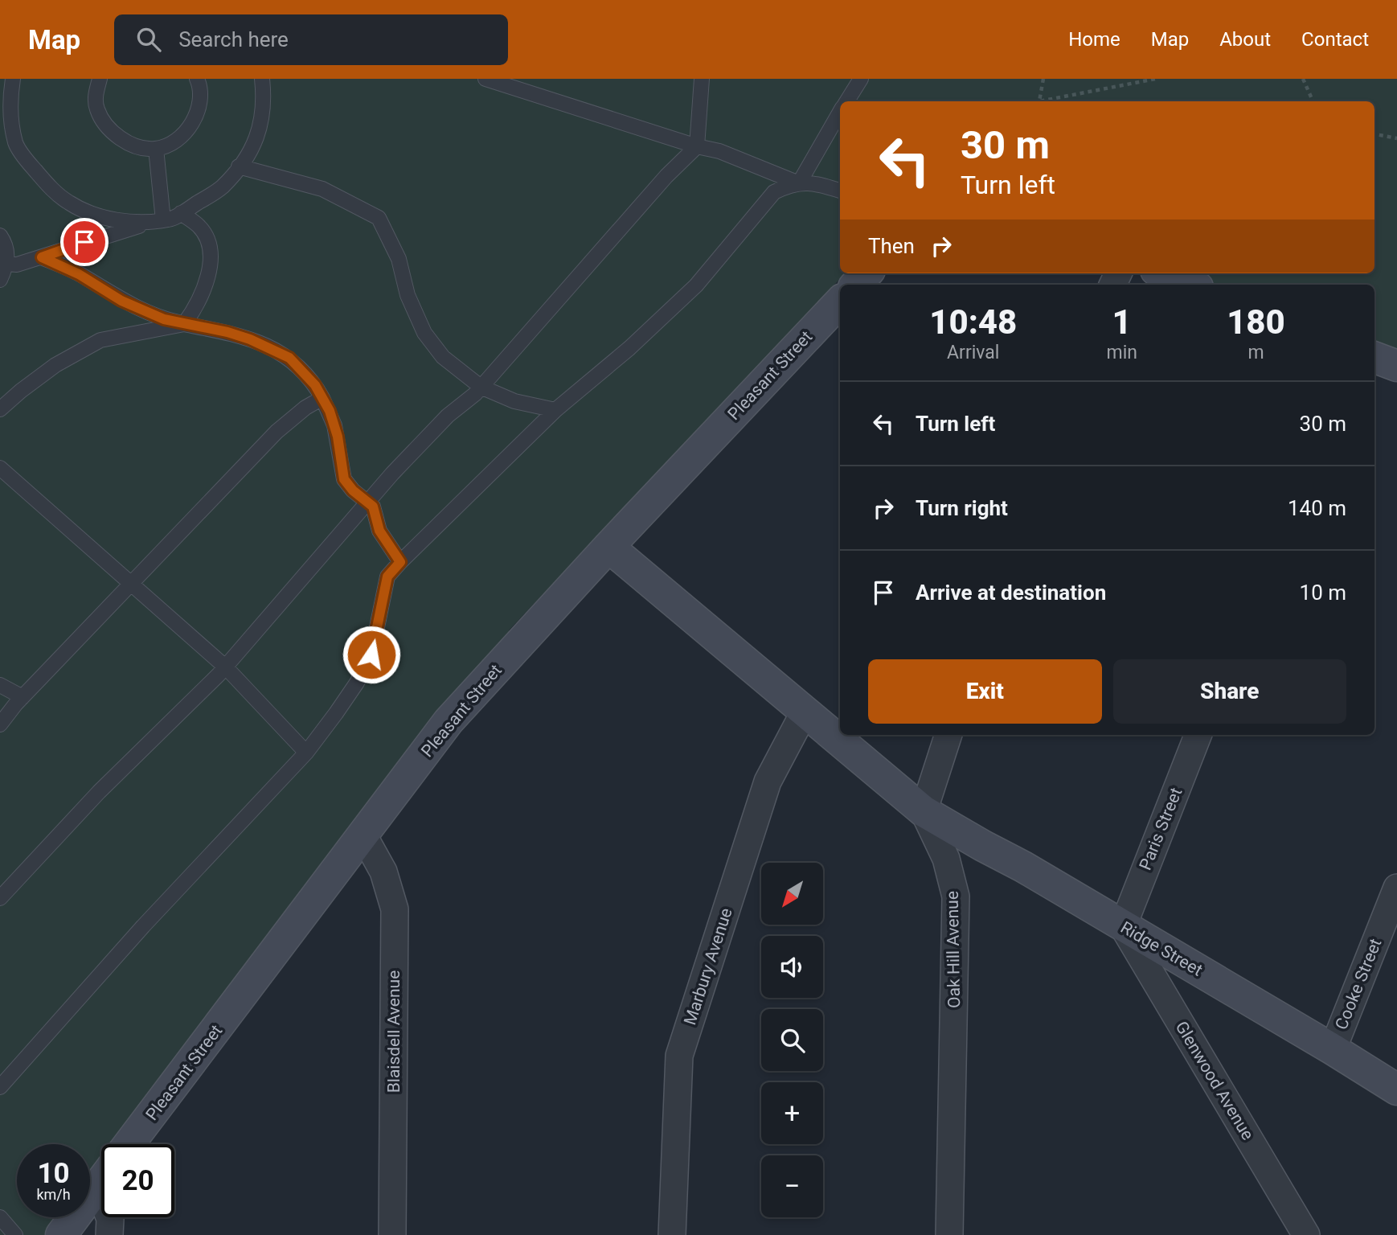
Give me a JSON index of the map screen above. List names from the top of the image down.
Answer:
{
  "streets": {
    "street": [
      "Pleasant Street",
      "Paris Street",
      "Ridge Street",
      "Oak Hill Avenue",
      "Marbury Avenue",
      "Cooke Street",
      "Blaisdell Avenue",
      "Glenwood Avenue"
    ]
  },
  "crossings": [
    ["Pleasant Street", "Oak Hill Avenue"],
    ["Pleasant Street", "Blaisdell Avenue"],
    ["Paris Street", "Ridge Street"],
    ["Paris Street", "Glenwood Avenue"],
    ["Ridge Street", "Oak Hill Avenue"],
    ["Ridge Street", "Cooke Street"],
    ["Ridge Street", "Glenwood Avenue"],
    ["Oak Hill Avenue", "Marbury Avenue"]
  ],
  "north": "bottom left",
  "page": {
    "header": "Map",
    "search": "Search here",
    "nav": [
      "Home",
      "Map",
      "About",
      "Contact"
    ],
    "turn": ["30 m", "Turn left"],
    "then": "Then",
    "eta": [
      "10:48",
      "Arrival",
      "1",
      "min",
      "180",
      "m"
    ],
    "list": [
      {
        "name": "Turn left",
        "value": "30 m"
      },
      {
        "name": "Turn right",
        "value": "140 m"
      },
      {
        "name": "Arrive at destination",
        "value": "10 m"
      }
    ],
    "buttons": ["Exit", "Share"],
    "map_buttons": ["+", "−"],
    "speed": "10 km/h",
    "limit": "20"
  }
}
